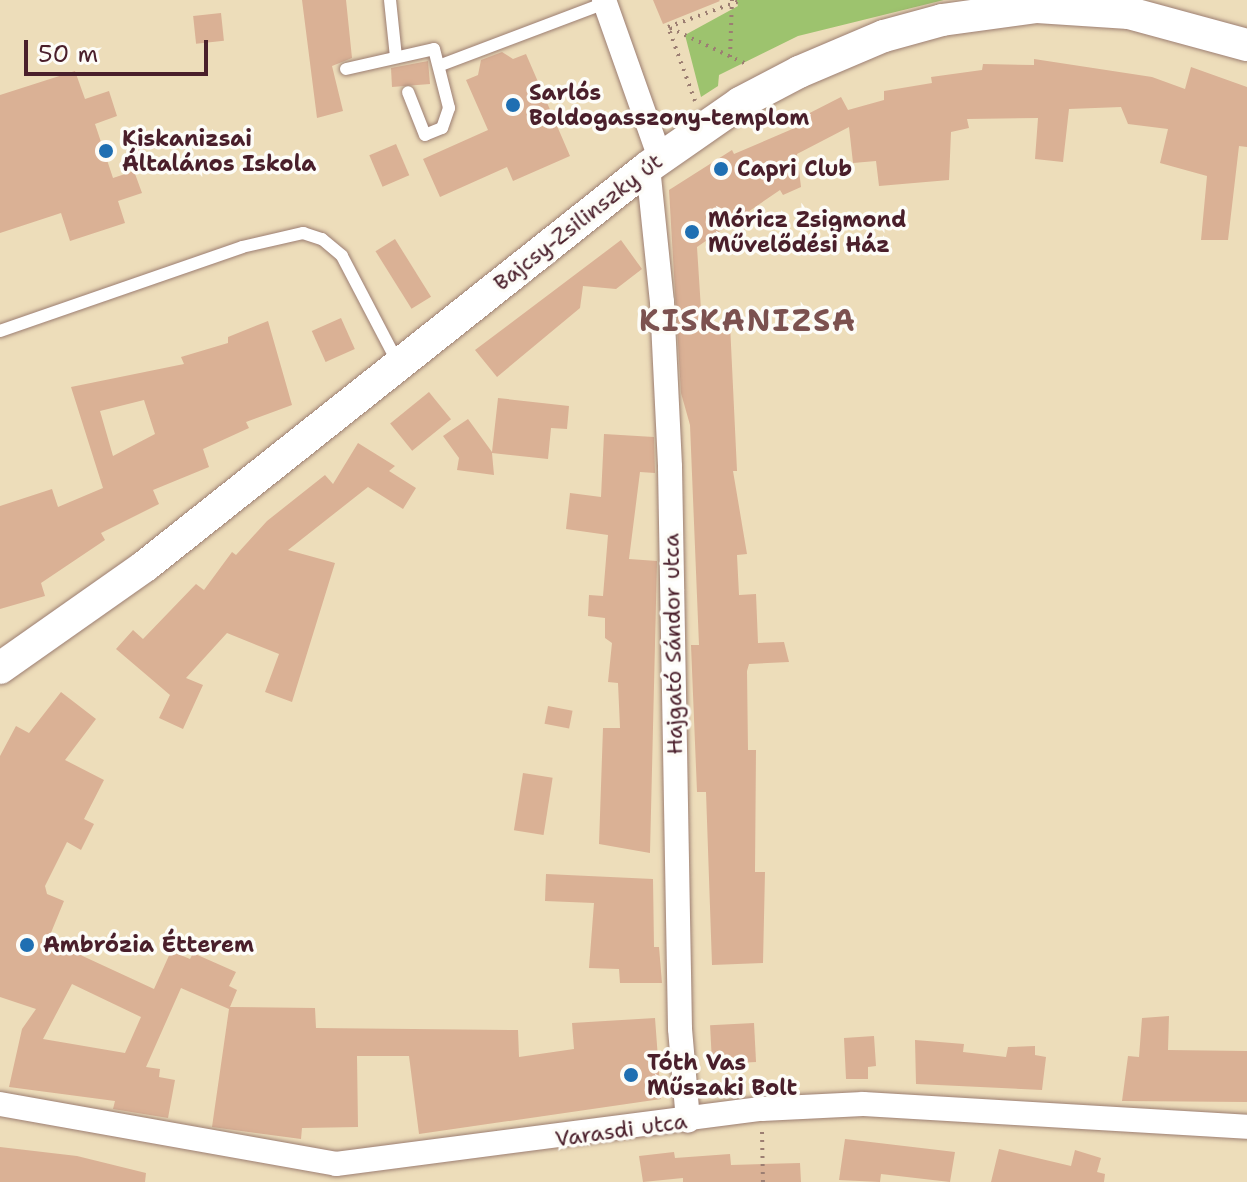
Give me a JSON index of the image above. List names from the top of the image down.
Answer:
{
  "streets": {
    "street": ["Bajcsy-Zsilinszky út", "Hajgató Sándor utca", "Varasdi utca"]
  },
  "crossings": [
    ["Bajcsy-Zsilinszky út", "Hajgató Sándor utca"],
    ["Hajgató Sándor utca", "Varasdi utca"]
  ],
  "districts": ["KISKANIZSA"],
  "places": [
    "Sarlós Boldogasszony-templom",
    "Kiskanizsai Általános Iskola",
    "Capri Club",
    "Móricz Zsigmond Művelődési Ház",
    "Ambrózia Étterem",
    "Tóth Vas Műszaki Bolt"
  ],
  "scale_bar": "50 m"
}
